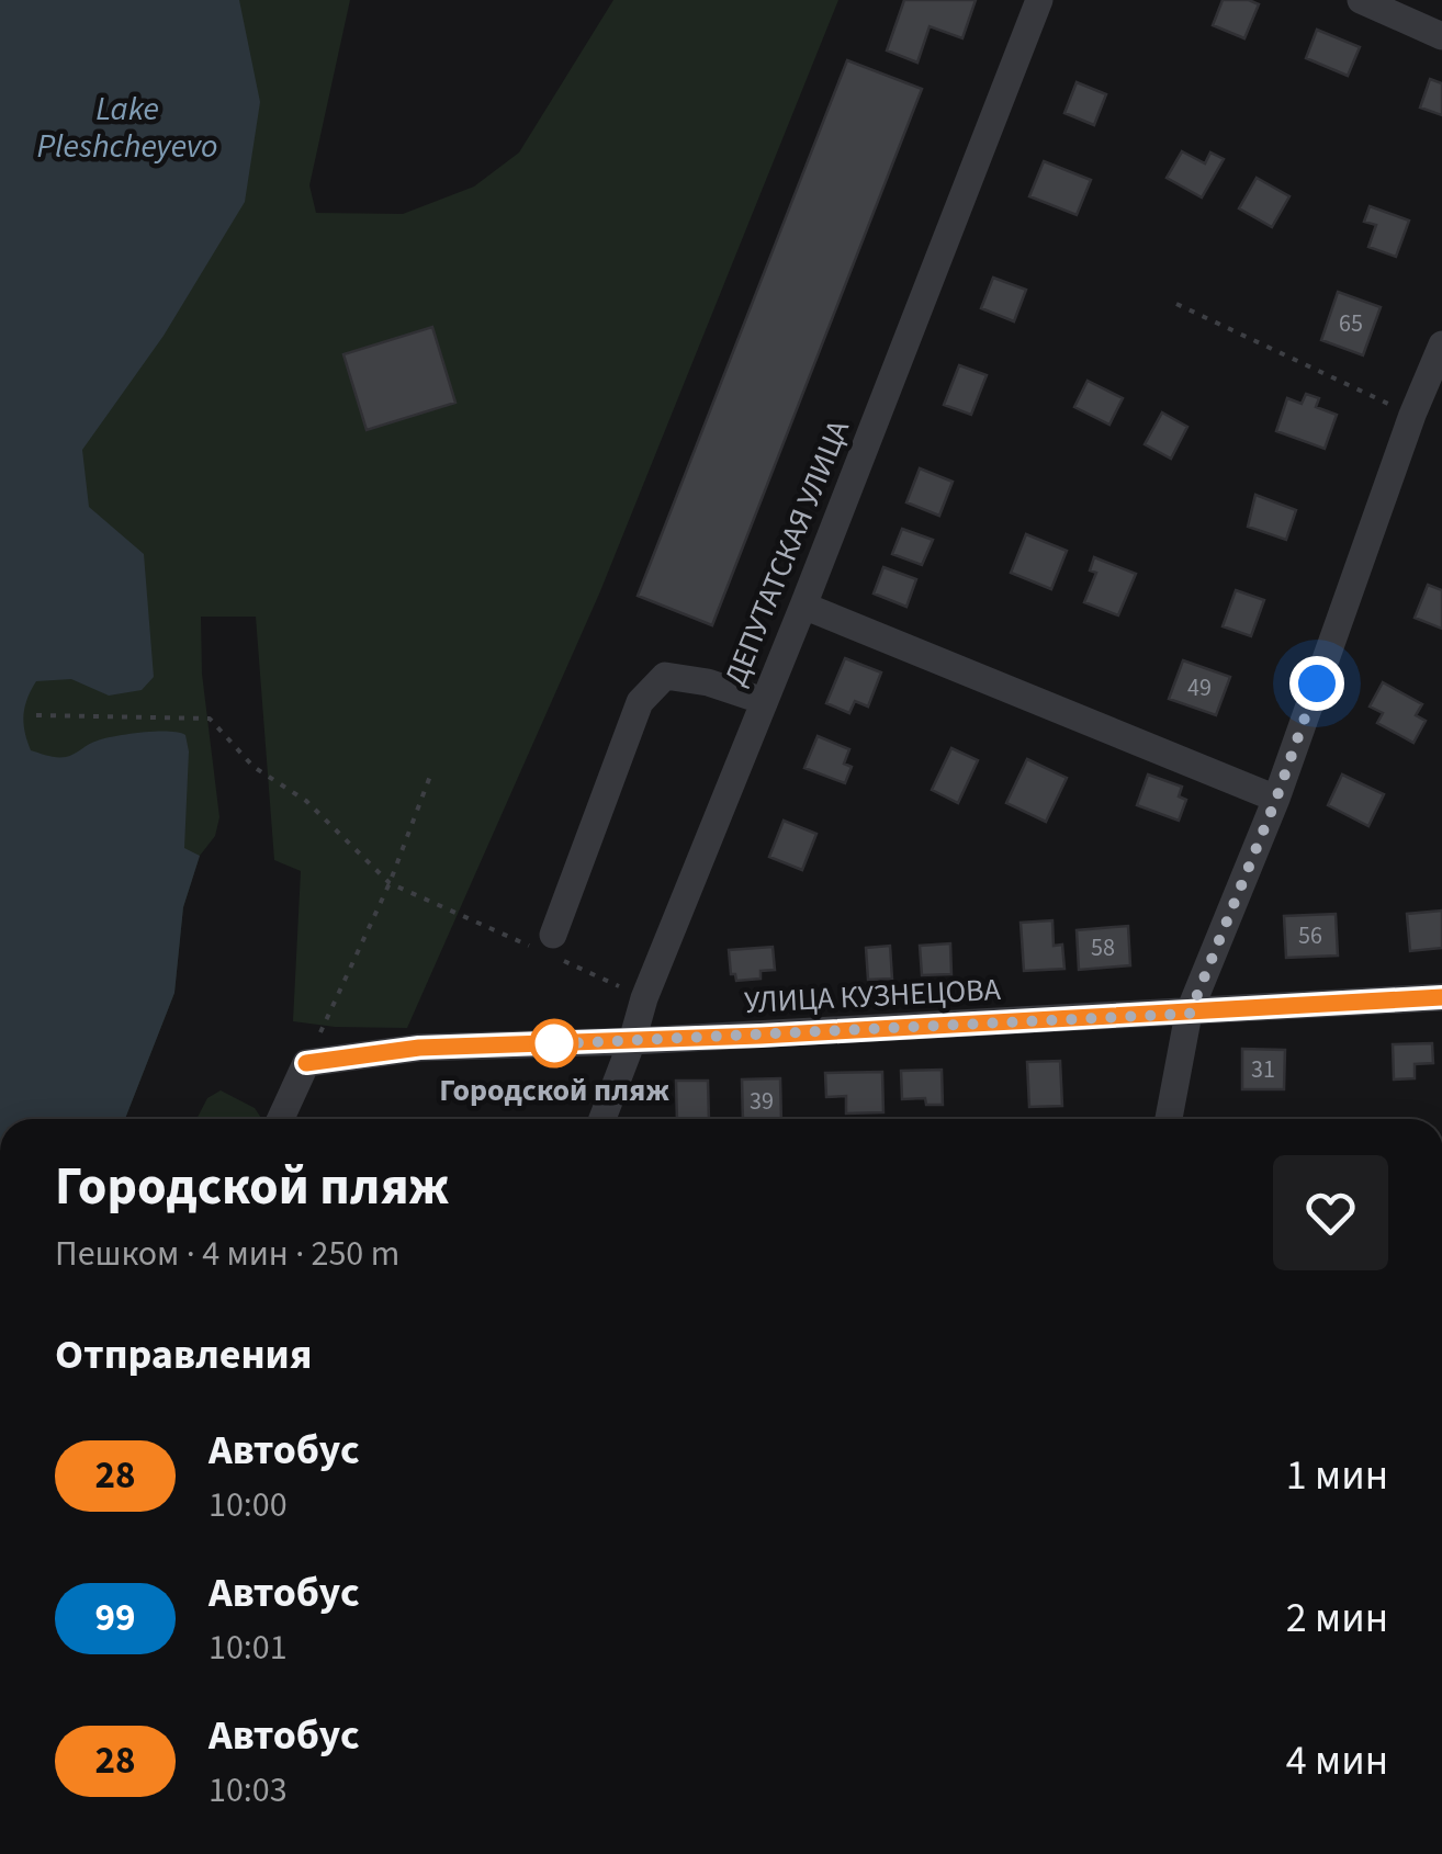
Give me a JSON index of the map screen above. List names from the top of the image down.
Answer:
{
  "streets": {
    "street": ["ДЕПУТАТСКАЯ УЛИЦА", "УЛИЦА КУЗНЕЦОВА"]
  },
  "crossings": [
    ["ДЕПУТАТСКАЯ УЛИЦА", "УЛИЦА КУЗНЕЦОВА"]
  ],
  "water": ["Lake Pleshcheyevo"],
  "places": ["Городской пляж"],
  "lines": ["bus line 28"],
  "house_numbers": [
    "65",
    "49",
    "56",
    "58",
    "31",
    "39"
  ],
  "page": {
    "heading": [
      ["Городской пляж", "Пешком · 4 мин · 250 m"],
      "Отправления"
    ],
    "list": [
      {
        "mark": "28",
        "name": "Автобус",
        "note": "10:00",
        "value": "1 мин"
      },
      {
        "mark": "99",
        "name": "Автобус",
        "note": "10:01",
        "value": "2 мин"
      },
      {
        "mark": "28",
        "name": "Автобус",
        "note": "10:03",
        "value": "4 мин"
      }
    ]
  }
}
